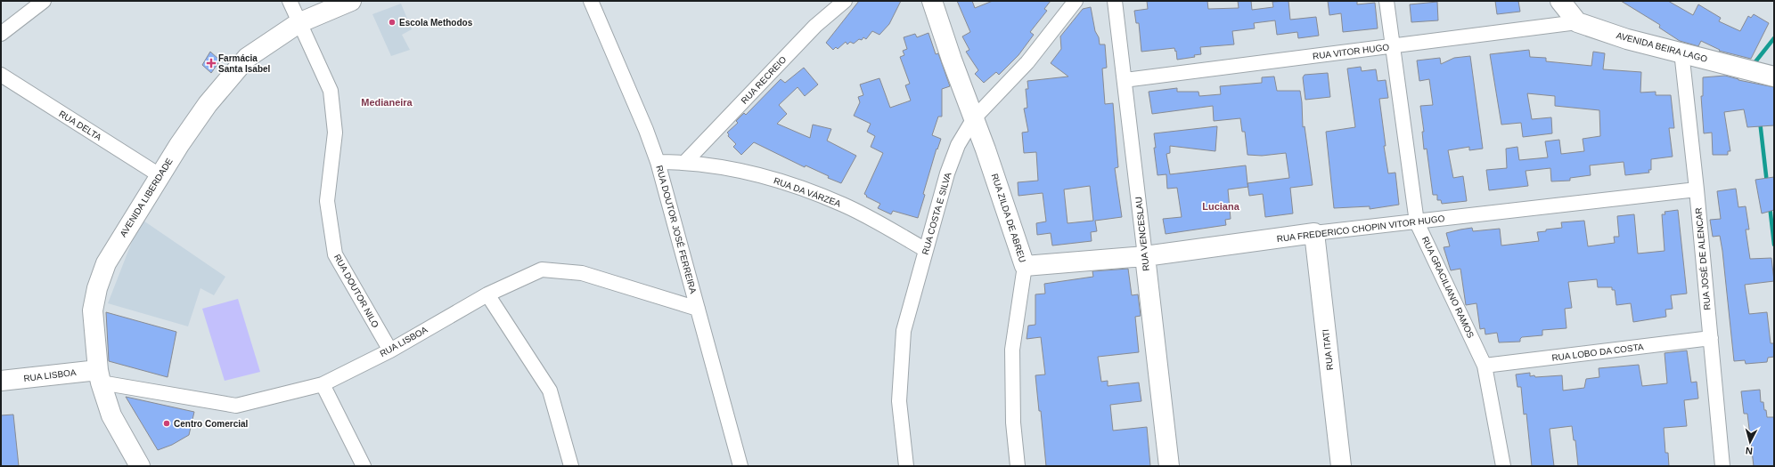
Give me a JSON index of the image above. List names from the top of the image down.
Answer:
{
  "streets": {
    "street": [
      "AVENIDA BEIRA LAGO",
      "RUA VITOR HUGO",
      "RUA RECREIO",
      "RUA DELTA",
      "RUA DA VÁRZEA",
      "AVENIDA LIBERDADE",
      "RUA COSTA E SILVA",
      "RUA ZILDA DE ABREU",
      "RUA FREDERICO CHOPIN VITOR HUGO",
      "RUA DOUTOR JOSÉ FERREIRA",
      "RUA VENCESLAU",
      "RUA JOSÉ DE ALENCAR",
      "RUA GRACILIANO RAMOS",
      "RUA DOUTOR NILO",
      "RUA LISBOA",
      "RUA ITATI",
      "RUA LOBO DA COSTA"
    ]
  },
  "crossings": [
    ["AVENIDA BEIRA LAGO", "RUA VITOR HUGO"],
    ["AVENIDA BEIRA LAGO", "RUA JOSÉ DE ALENCAR"],
    ["RUA VITOR HUGO", "RUA VENCESLAU"],
    ["RUA VITOR HUGO", "RUA GRACILIANO RAMOS"],
    ["RUA RECREIO", "RUA DA VÁRZEA"],
    ["RUA DELTA", "AVENIDA LIBERDADE"],
    ["RUA DA VÁRZEA", "RUA COSTA E SILVA"],
    ["RUA DA VÁRZEA", "RUA DOUTOR JOSÉ FERREIRA"],
    ["AVENIDA LIBERDADE", "RUA DOUTOR NILO"],
    ["AVENIDA LIBERDADE", "RUA LISBOA"],
    ["RUA COSTA E SILVA", "RUA ZILDA DE ABREU"],
    ["RUA ZILDA DE ABREU", "RUA FREDERICO CHOPIN VITOR HUGO"],
    ["RUA FREDERICO CHOPIN VITOR HUGO", "RUA VENCESLAU"],
    ["RUA FREDERICO CHOPIN VITOR HUGO", "RUA JOSÉ DE ALENCAR"],
    ["RUA FREDERICO CHOPIN VITOR HUGO", "RUA GRACILIANO RAMOS"],
    ["RUA FREDERICO CHOPIN VITOR HUGO", "RUA ITATI"],
    ["RUA DOUTOR JOSÉ FERREIRA", "RUA LISBOA"],
    ["RUA JOSÉ DE ALENCAR", "RUA LOBO DA COSTA"],
    ["RUA GRACILIANO RAMOS", "RUA LOBO DA COSTA"],
    ["RUA DOUTOR NILO", "RUA LISBOA"]
  ],
  "districts": ["Medianeira", "Luciana"],
  "places": {
    "other": ["Escola Methodos", "Centro Comercial"],
    "health": ["Farmácia Santa Isabel"]
  },
  "north": "bottom"
}
